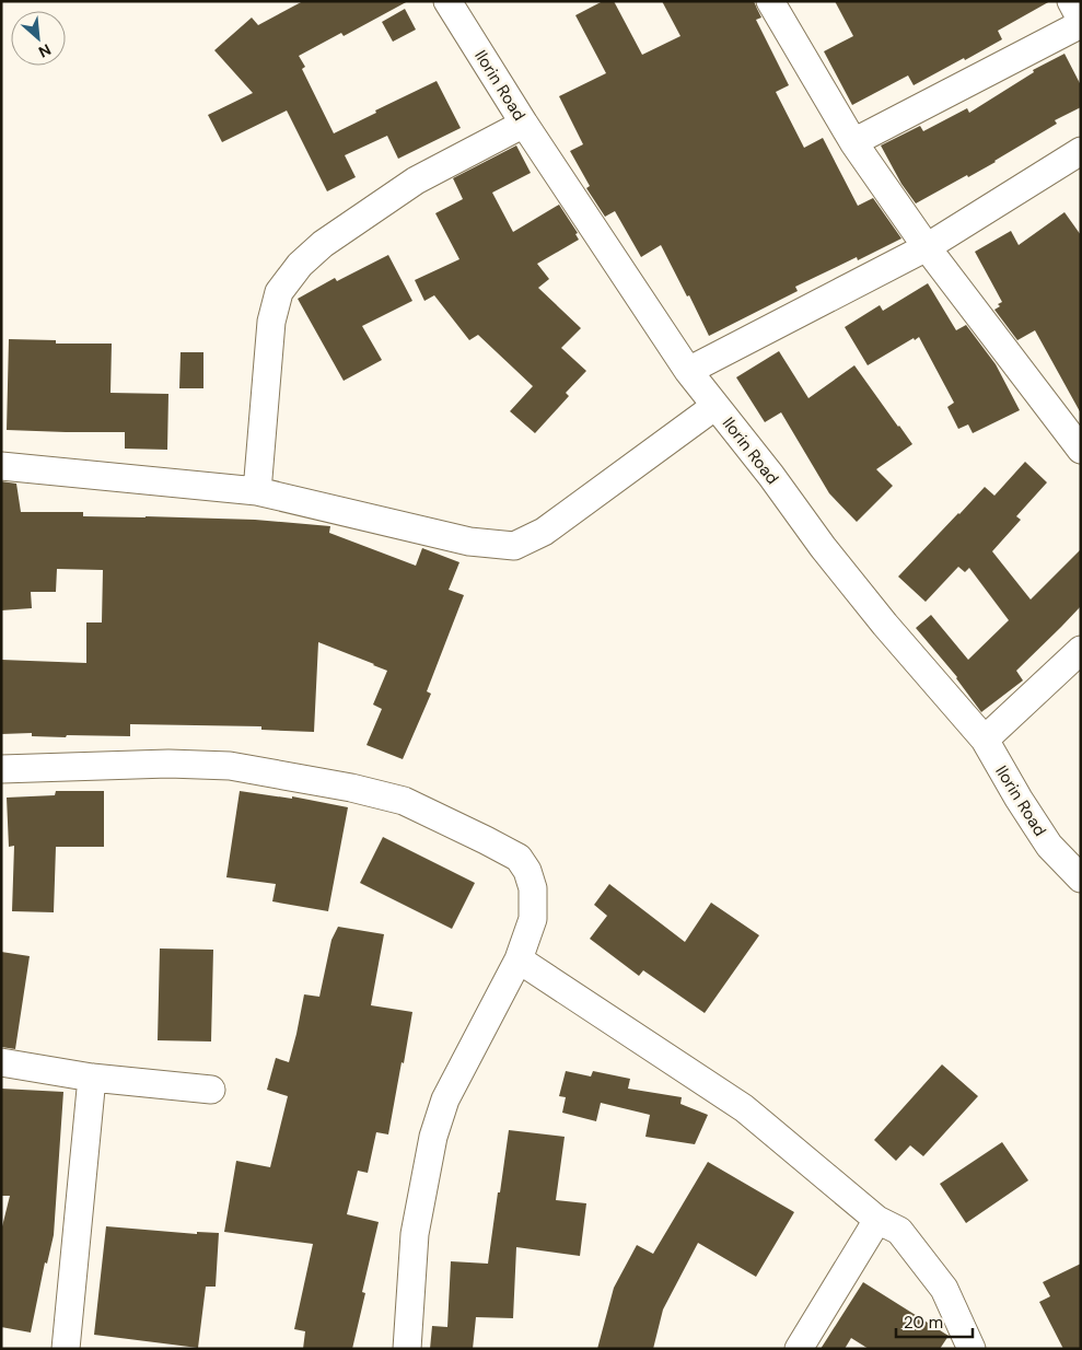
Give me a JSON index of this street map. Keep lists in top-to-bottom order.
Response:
{
  "streets": {
    "street": ["Ilorin Road"]
  },
  "scale_bar": "20 m",
  "north": "bottom right"
}
